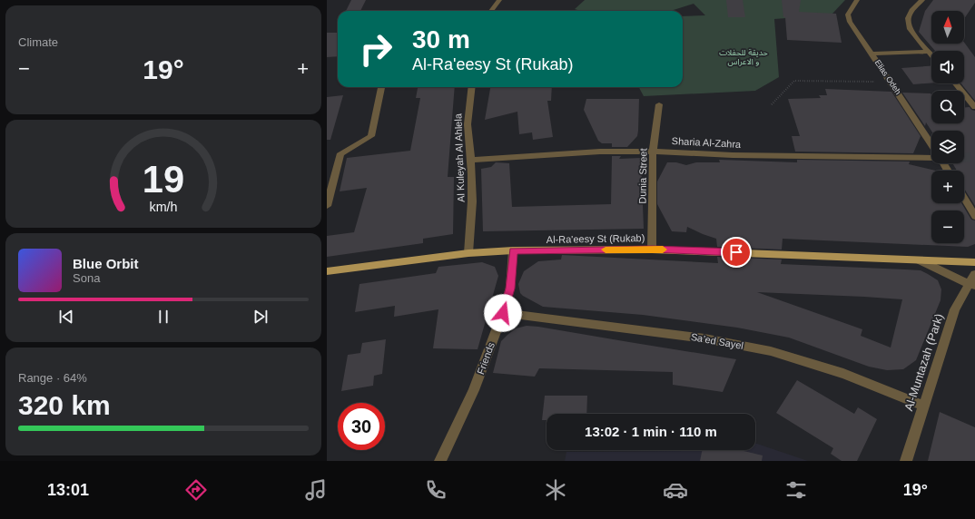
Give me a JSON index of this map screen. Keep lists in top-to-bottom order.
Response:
{
  "streets": {
    "main road": ["Al-Ra'eesy St (Rukab)"],
    "street": [
      "Elias Odeh",
      "Sharia Al-Zahra",
      "Al Kuleyah Al Ahlela",
      "Dunia Street",
      "Sa’ed Sayel",
      "Friends",
      "Al-Muntazah (Park)"
    ]
  },
  "crossings": [
    ["Sharia Al-Zahra", "Al Kuleyah Al Ahlela"],
    ["Sharia Al-Zahra", "Dunia Street"],
    ["Al Kuleyah Al Ahlela", "Al-Ra'eesy St (Rukab)"],
    ["Dunia Street", "Al-Ra'eesy St (Rukab)"],
    ["Al-Ra'eesy St (Rukab)", "Friends"],
    ["Sa’ed Sayel", "Friends"],
    ["Sa’ed Sayel", "Al-Muntazah (Park)"]
  ],
  "parks": ["حديقة للحفلات و الاعراس"],
  "north": "top",
  "page": {
    "tile": [
      "Climate",
      ["Range · 64%", "320 km"]
    ],
    "map_buttons": ["+", "−"],
    "turn": ["30 m", "Al-Ra'eesy St (Rukab)"],
    "heat": ["−", "19°", "+"],
    "song": ["Blue Orbit", "Sona"],
    "limit": "30",
    "trip": "13:02 · 1 min · 110 m",
    "tabs": ["13:01", "19°"],
    "gauge": ["19", "km/h"]
  }
}
